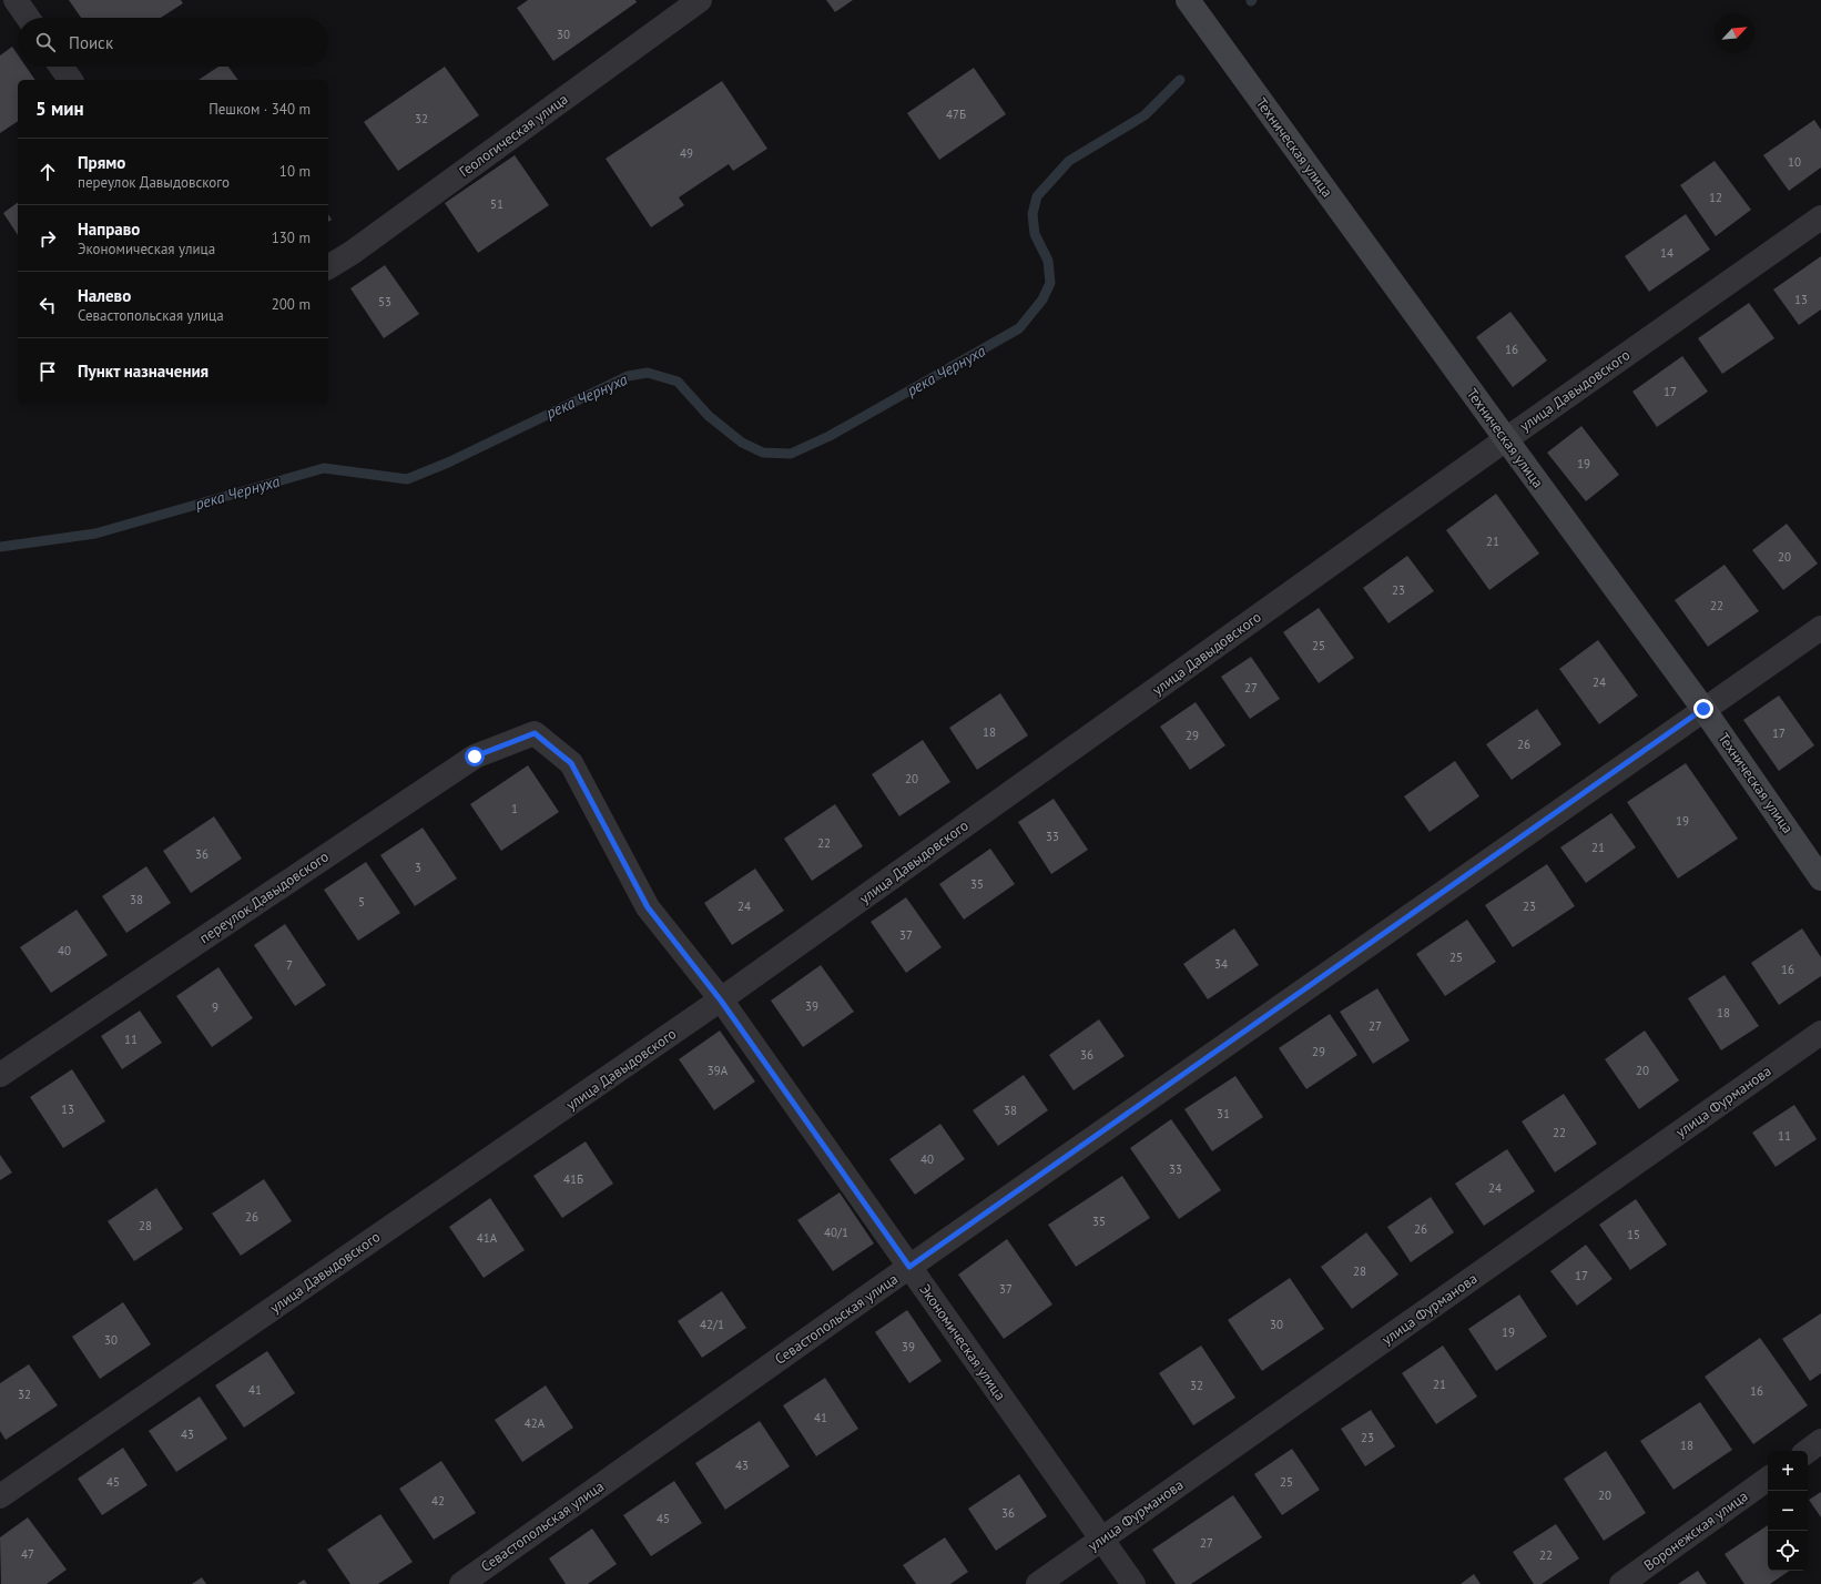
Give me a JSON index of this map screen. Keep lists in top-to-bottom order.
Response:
{
  "streets": {
    "street": [
      "Геологическая улица",
      "Техническая улица",
      "улица Давыдовского",
      "переулок Давыдовского",
      "улица Фурманова",
      "Севастопольская улица",
      "Экономическая улица",
      "Воронежская улица"
    ]
  },
  "crossings": [
    ["Техническая улица", "улица Давыдовского"],
    ["Техническая улица", "Севастопольская улица"],
    ["улица Давыдовского", "Экономическая улица"],
    ["переулок Давыдовского", "Экономическая улица"],
    ["улица Фурманова", "Экономическая улица"],
    ["Севастопольская улица", "Экономическая улица"]
  ],
  "water": ["река Чернуха"],
  "house_numbers": [
    "30",
    "47Б",
    "32",
    "49",
    "10",
    "12",
    "51",
    "14",
    "13",
    "53",
    "16",
    "17",
    "19",
    "21",
    "20",
    "23",
    "22",
    "25",
    "24",
    "27",
    "18",
    "17",
    "29",
    "26",
    "20",
    "1",
    "19",
    "33",
    "22",
    "21",
    "36",
    "3",
    "35",
    "38",
    "5",
    "24",
    "23",
    "37",
    "40",
    "25",
    "34",
    "7",
    "16",
    "39",
    "9",
    "18",
    "27",
    "11",
    "29",
    "36",
    "39А",
    "20",
    "13",
    "38",
    "31",
    "22",
    "11",
    "40",
    "33",
    "41Б",
    "24",
    "26",
    "35",
    "28",
    "26",
    "40/1",
    "15",
    "41А",
    "28",
    "17",
    "37",
    "42/1",
    "30",
    "19",
    "30",
    "39",
    "21",
    "32",
    "41",
    "16",
    "32",
    "41",
    "42А",
    "43",
    "23",
    "18",
    "43",
    "45",
    "25",
    "20",
    "42",
    "36",
    "45",
    "27",
    "47",
    "22"
  ],
  "north": "top right",
  "page": {
    "search": "Поиск",
    "heading": ["5 мин", "Пешком · 340 m"],
    "list": [
      ["Прямо", "переулок Давыдовского", "10 m"],
      ["Направо", "Экономическая улица", "130 m"],
      ["Налево", "Севастопольская улица", "200 m"],
      "Пункт назначения"
    ],
    "map_buttons": ["+", "−"]
  }
}
